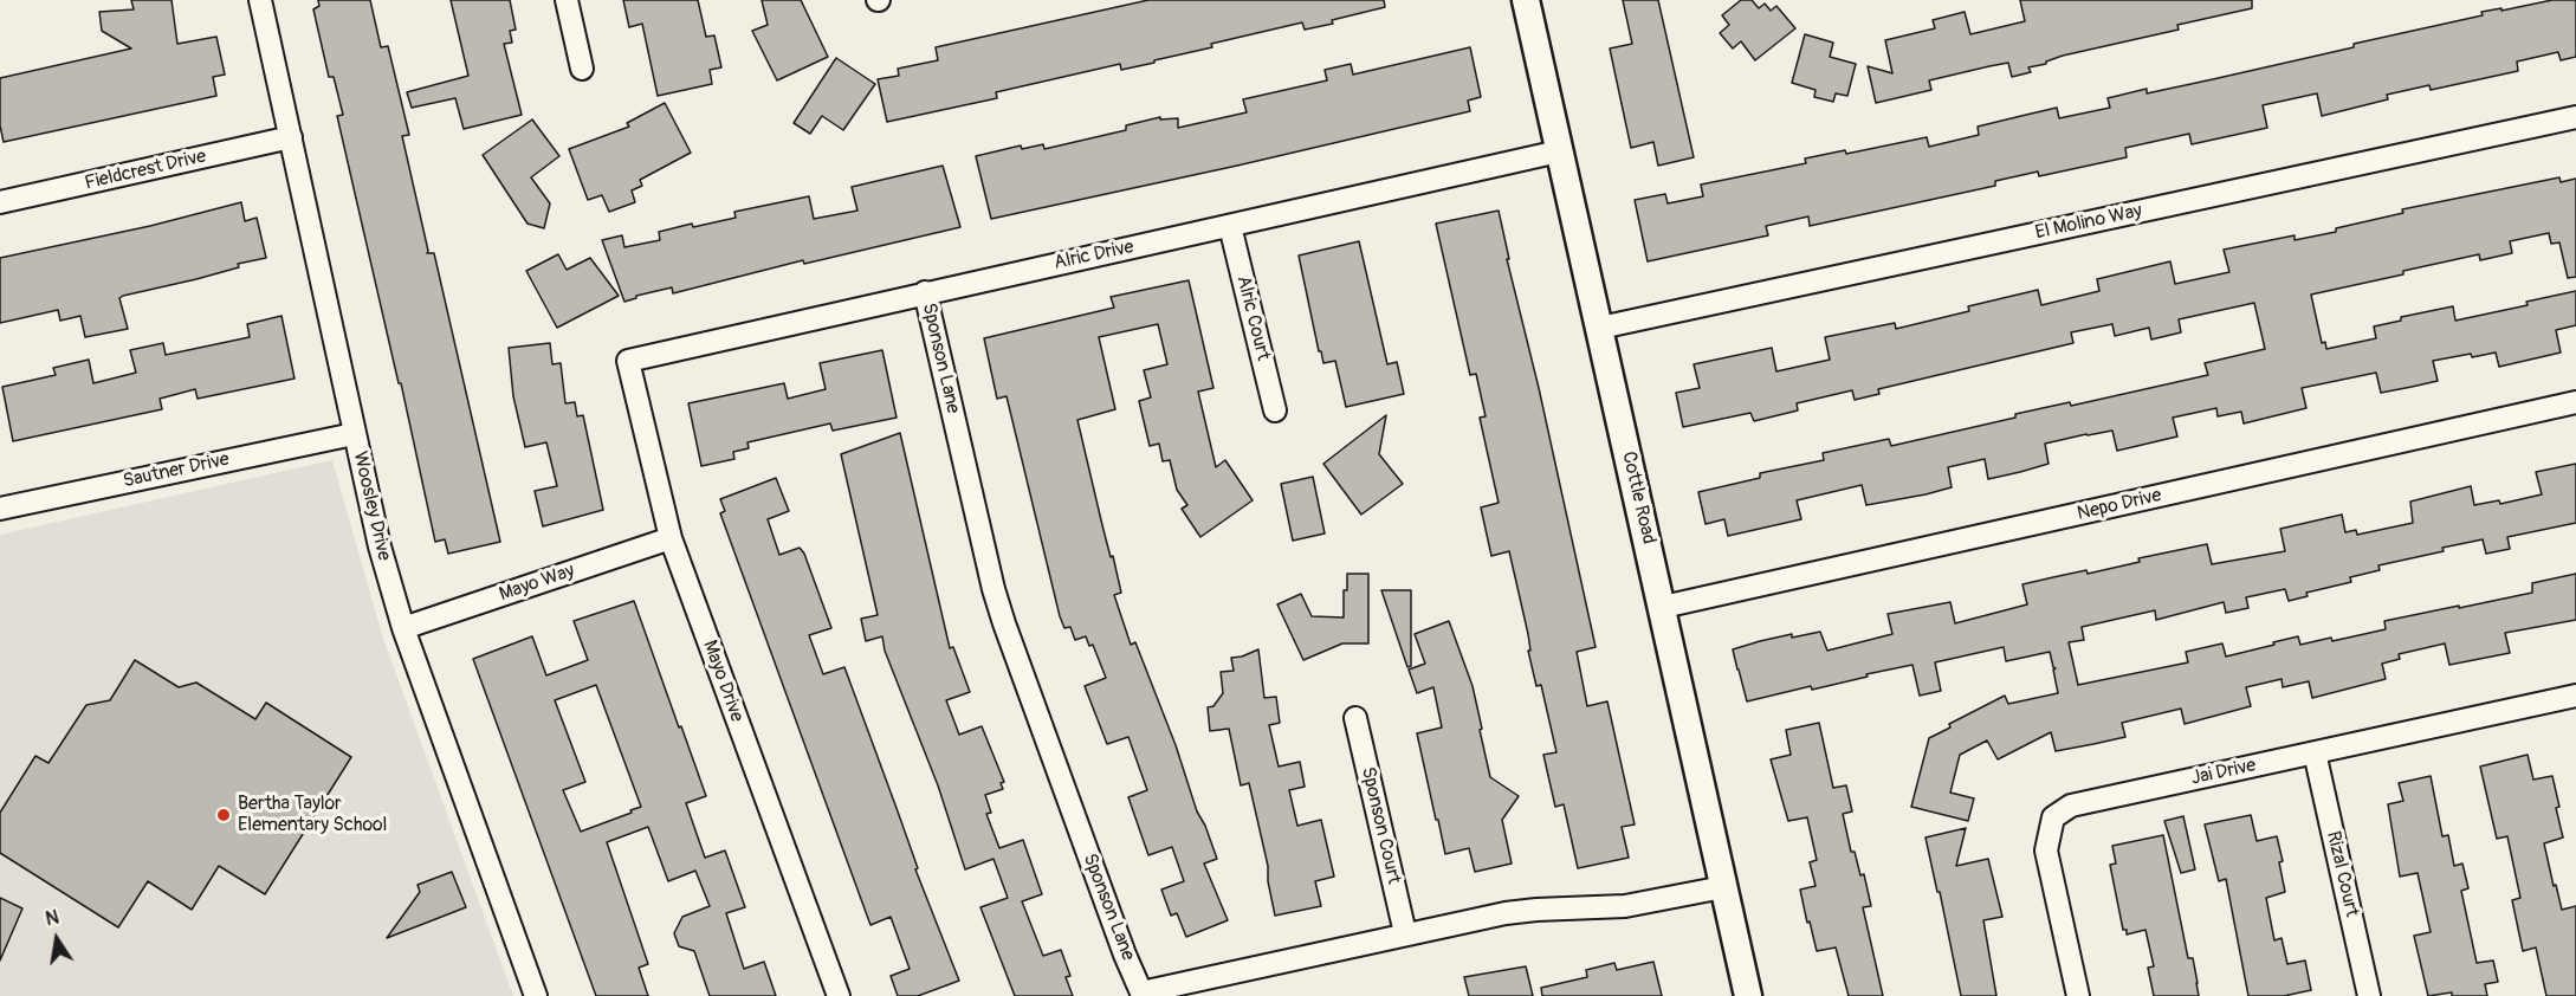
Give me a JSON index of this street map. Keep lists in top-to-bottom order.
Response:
{
  "streets": {
    "street": [
      "Fieldcrest Drive",
      "El Molino Way",
      "Alric Drive",
      "Alric Court",
      "Sponson Lane",
      "Sautner Drive",
      "Cottle Road",
      "Nepo Drive",
      "Woosley Drive",
      "Mayo Way",
      "Mayo Drive",
      "Jai Drive",
      "Sponson Court",
      "Rizal Court"
    ]
  },
  "crossings": [
    ["Fieldcrest Drive", "Woosley Drive"],
    ["El Molino Way", "Cottle Road"],
    ["Alric Drive", "Alric Court"],
    ["Alric Drive", "Sponson Lane"],
    ["Alric Drive", "Cottle Road"],
    ["Alric Drive", "Mayo Drive"],
    ["Sponson Lane", "Cottle Road"],
    ["Sponson Lane", "Sponson Court"],
    ["Sautner Drive", "Woosley Drive"],
    ["Cottle Road", "Nepo Drive"],
    ["Woosley Drive", "Mayo Way"],
    ["Mayo Way", "Mayo Drive"],
    ["Jai Drive", "Rizal Court"]
  ],
  "places": ["Bertha Taylor Elementary School"],
  "north": "top"
}
